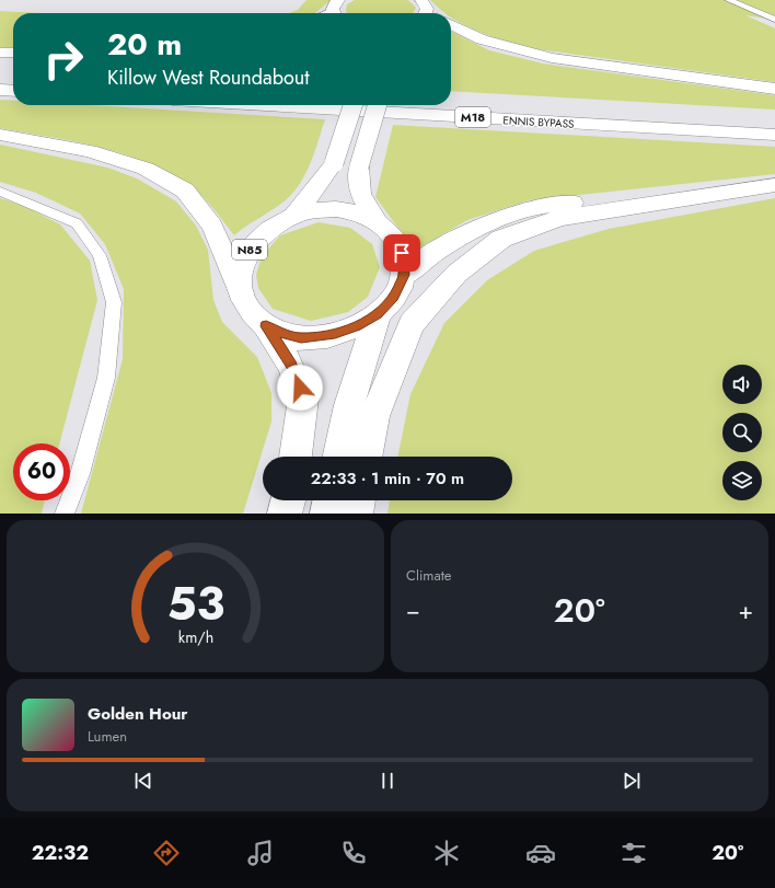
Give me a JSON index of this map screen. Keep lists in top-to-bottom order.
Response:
{
  "streets": {
    "main road": ["M18", "ENNIS BYPASS", "N85"]
  },
  "page": {
    "turn": ["20 m", "Killow West Roundabout"],
    "limit": "60",
    "trip": "22:33 · 1 min · 70 m",
    "tile": "Climate",
    "heat": ["−", "20°", "+"],
    "song": ["Golden Hour", "Lumen"],
    "tabs": ["22:32", "20°"],
    "gauge": ["53", "km/h"]
  }
}
